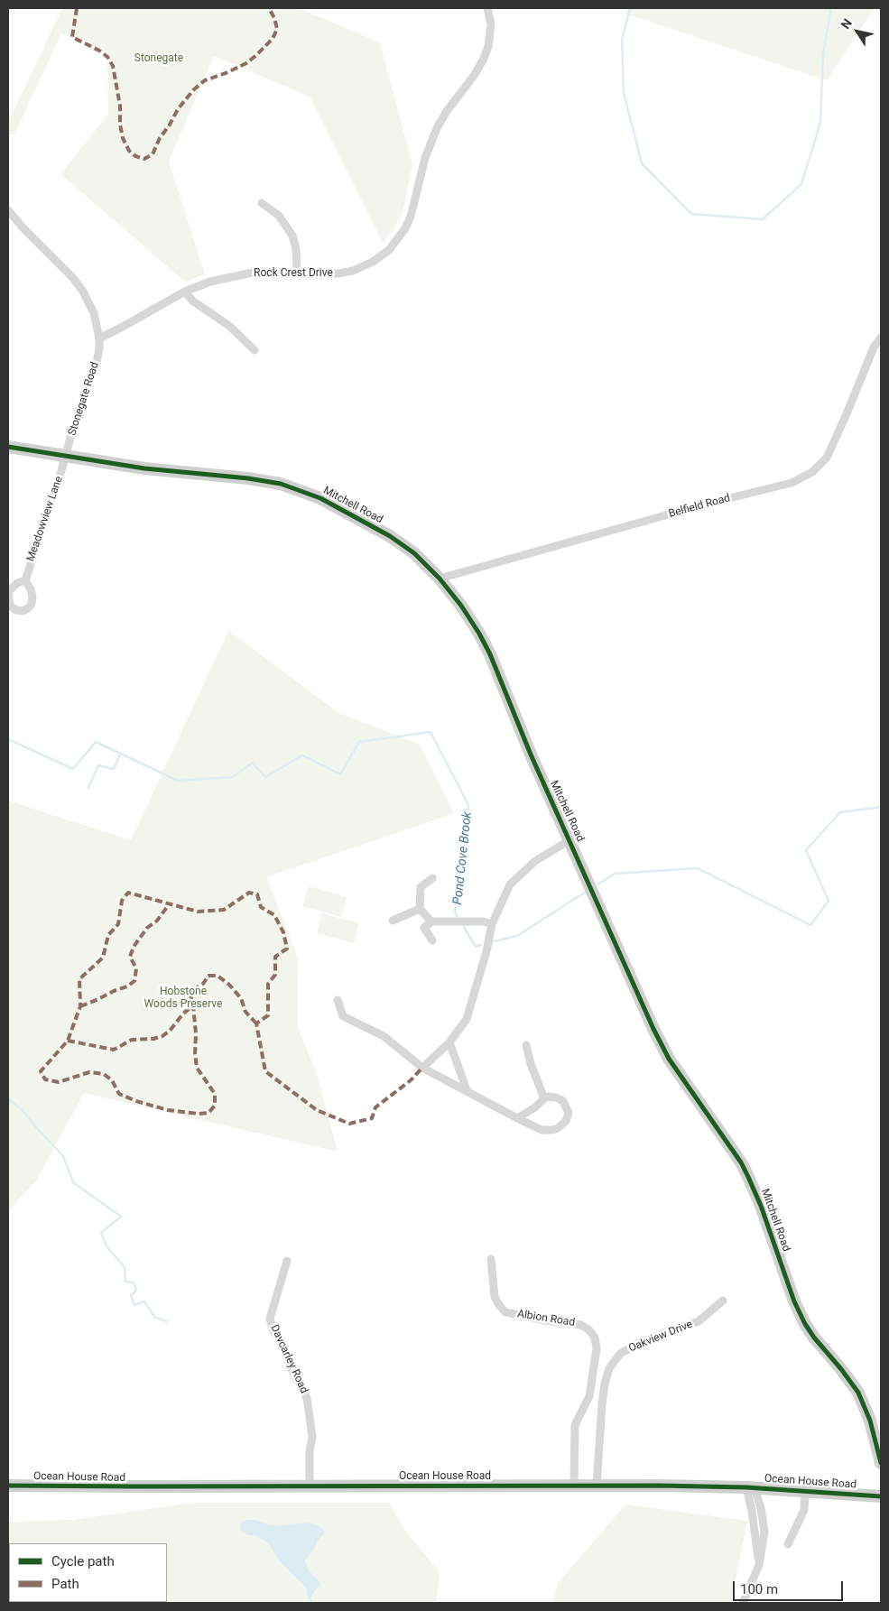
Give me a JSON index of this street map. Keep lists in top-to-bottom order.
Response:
{
  "streets": {
    "street": [
      "Rock Crest Drive",
      "Stonegate Road",
      "Mitchell Road",
      "Belfield Road",
      "Meadowview Lane",
      "Albion Road",
      "Oakview Drive",
      "Davcarley Road",
      "Ocean House Road"
    ]
  },
  "crossings": [
    ["Rock Crest Drive", "Stonegate Road"],
    ["Stonegate Road", "Mitchell Road"],
    ["Stonegate Road", "Meadowview Lane"],
    ["Mitchell Road", "Belfield Road"],
    ["Mitchell Road", "Meadowview Lane"],
    ["Albion Road", "Ocean House Road"],
    ["Oakview Drive", "Ocean House Road"],
    ["Davcarley Road", "Ocean House Road"]
  ],
  "water": ["Pond Cove Brook"],
  "parks": ["Stonegate", "Hobstone Woods Preserve"],
  "legend": ["Cycle path", "Path"],
  "scale_bar": "100 m",
  "north": "top left"
}
